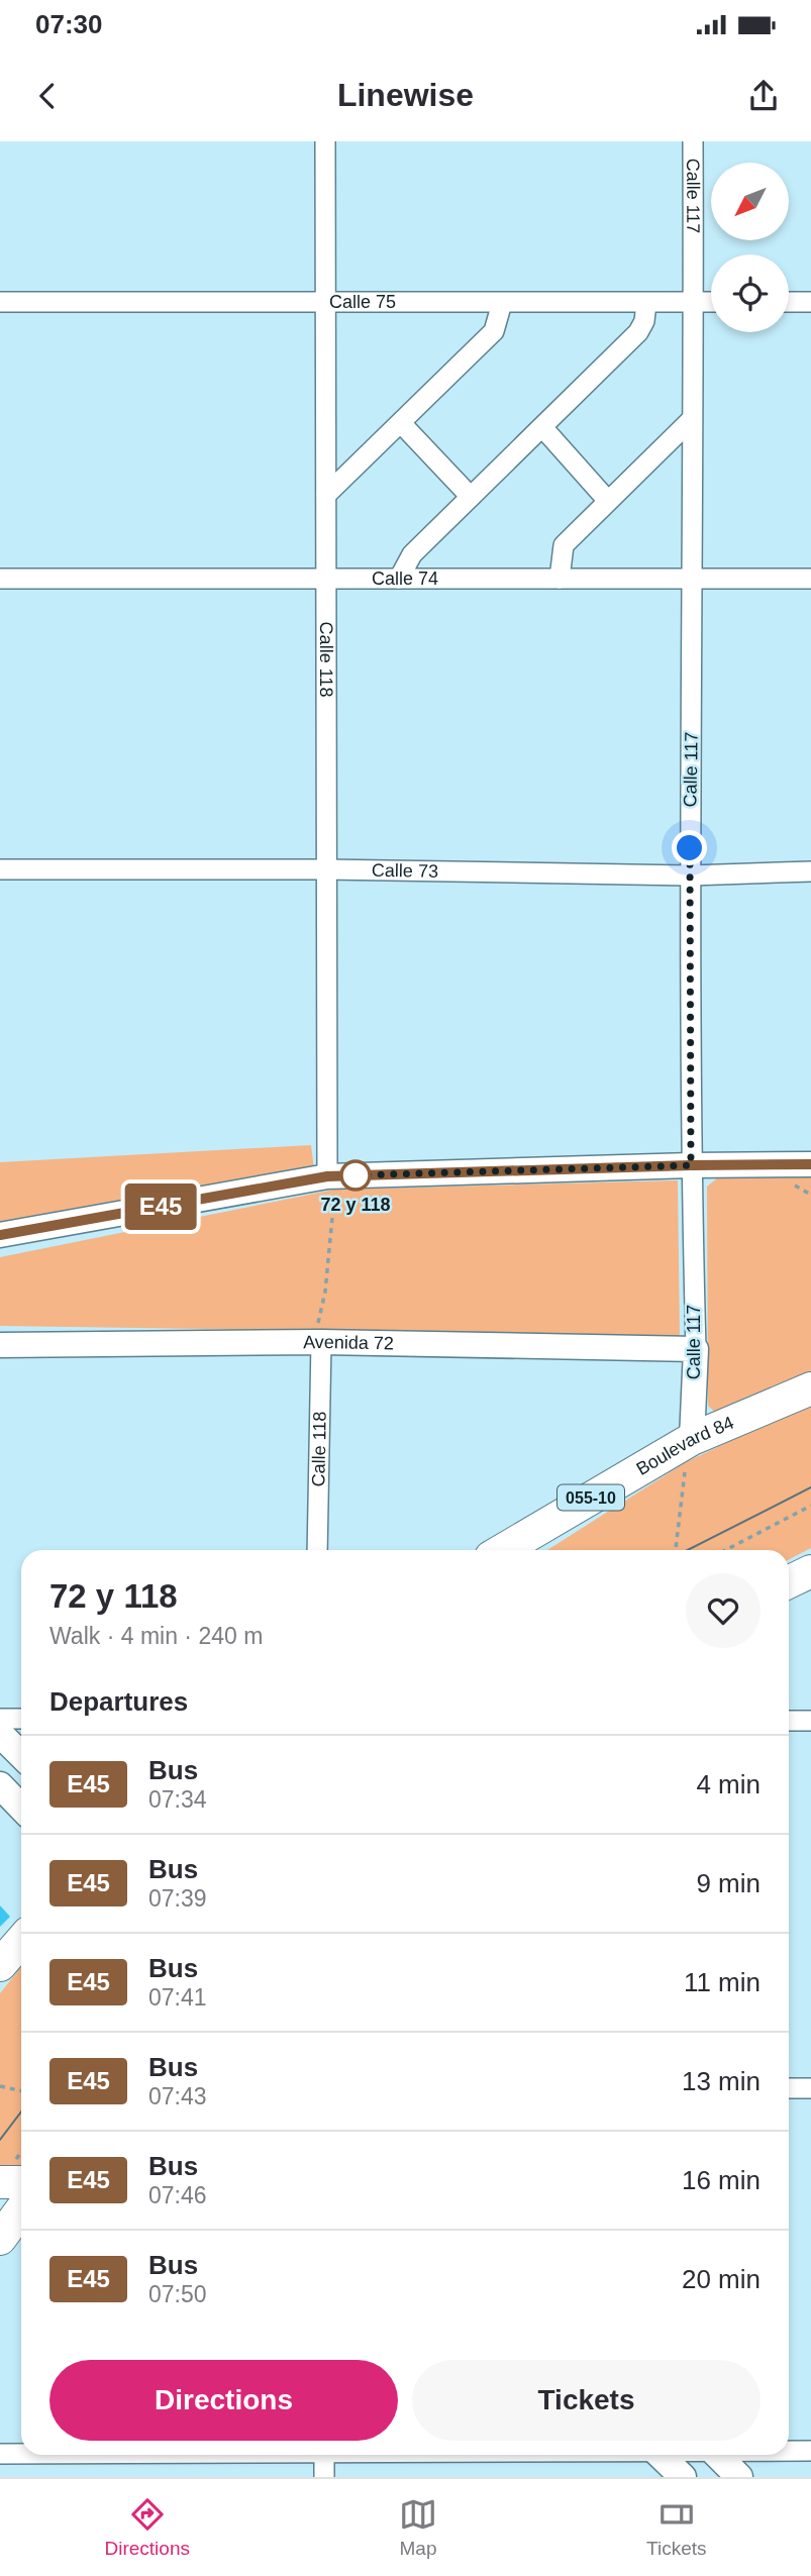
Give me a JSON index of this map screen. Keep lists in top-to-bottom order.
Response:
{
  "streets": {
    "highway": ["Boulevard 84", "055-10"],
    "street": [
      "Calle 117",
      "Calle 75",
      "Calle 74",
      "Calle 118",
      "Calle 73",
      "Avenida 72"
    ]
  },
  "crossings": [
    ["Calle 117", "Calle 75"],
    ["Calle 117", "Calle 74"],
    ["Calle 117", "Calle 73"],
    ["Calle 117", "Avenida 72"],
    ["Calle 117", "Boulevard 84"],
    ["Calle 75", "Calle 118"],
    ["Calle 74", "Calle 118"],
    ["Calle 118", "Calle 73"],
    ["Calle 118", "Avenida 72"]
  ],
  "places": ["72 y 118"],
  "lines": ["bus line E45"],
  "north": "bottom left",
  "page": {
    "status": "07:30",
    "header": "Linewise",
    "on_map": "E45",
    "heading": [
      ["72 y 118", "Walk · 4 min · 240 m"],
      "Departures"
    ],
    "list": [
      {
        "mark": "E45",
        "name": "Bus",
        "note": "07:34",
        "value": "4 min"
      },
      {
        "mark": "E45",
        "name": "Bus",
        "note": "07:39",
        "value": "9 min"
      },
      {
        "mark": "E45",
        "name": "Bus",
        "note": "07:41",
        "value": "11 min"
      },
      {
        "mark": "E45",
        "name": "Bus",
        "note": "07:43",
        "value": "13 min"
      },
      {
        "mark": "E45",
        "name": "Bus",
        "note": "07:46",
        "value": "16 min"
      },
      {
        "mark": "E45",
        "name": "Bus",
        "note": "07:50",
        "value": "20 min"
      }
    ],
    "buttons": ["Directions", "Tickets"],
    "tabs": ["Directions", "Map", "Tickets"]
  }
}
